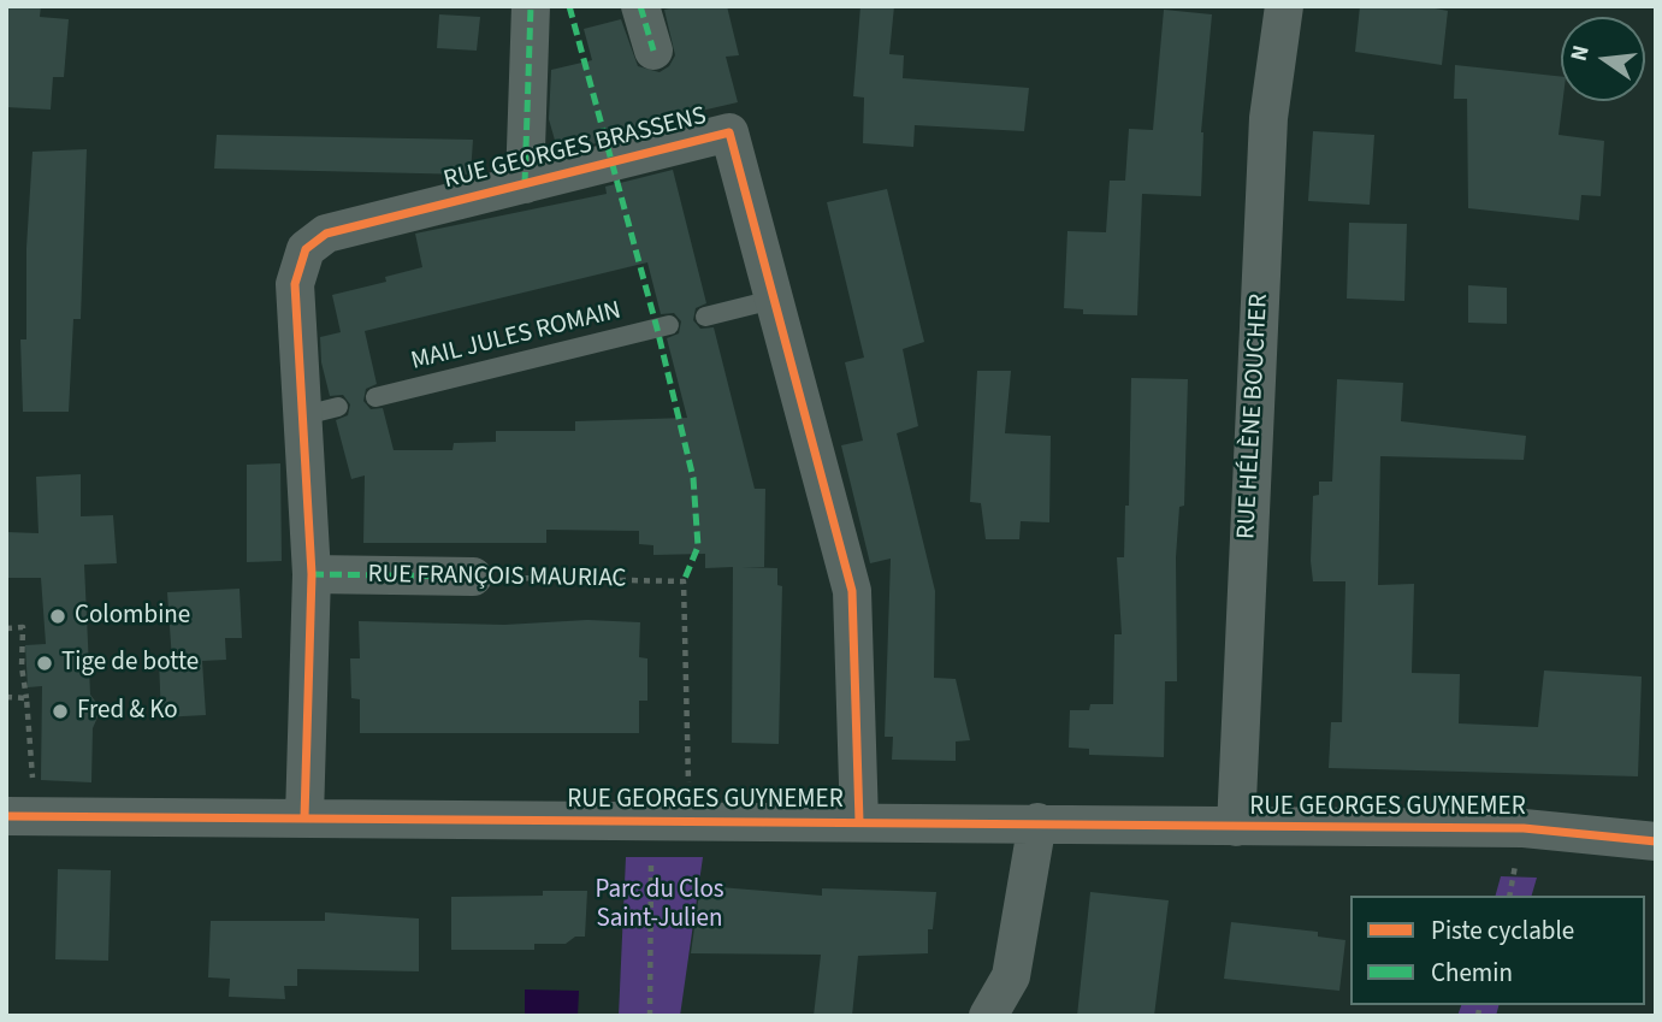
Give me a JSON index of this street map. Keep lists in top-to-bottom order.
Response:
{
  "streets": {
    "street": [
      "RUE GEORGES BRASSENS",
      "RUE HÉLÈNE BOUCHER",
      "RUE FRANÇOIS MAURIAC",
      "RUE GEORGES GUYNEMER"
    ],
    "lane": ["MAIL JULES ROMAIN"]
  },
  "crossings": [
    ["RUE GEORGES BRASSENS", "RUE FRANÇOIS MAURIAC"],
    ["RUE GEORGES BRASSENS", "RUE GEORGES GUYNEMER"],
    ["RUE HÉLÈNE BOUCHER", "RUE GEORGES GUYNEMER"],
    ["RUE FRANÇOIS MAURIAC", "RUE GEORGES GUYNEMER"]
  ],
  "parks": ["Parc du Clos Saint-Julien"],
  "places": ["Colombine", "Tige de botte", "Fred & Ko"],
  "legend": ["Piste cyclable", "Chemin"],
  "north": "left"
}
